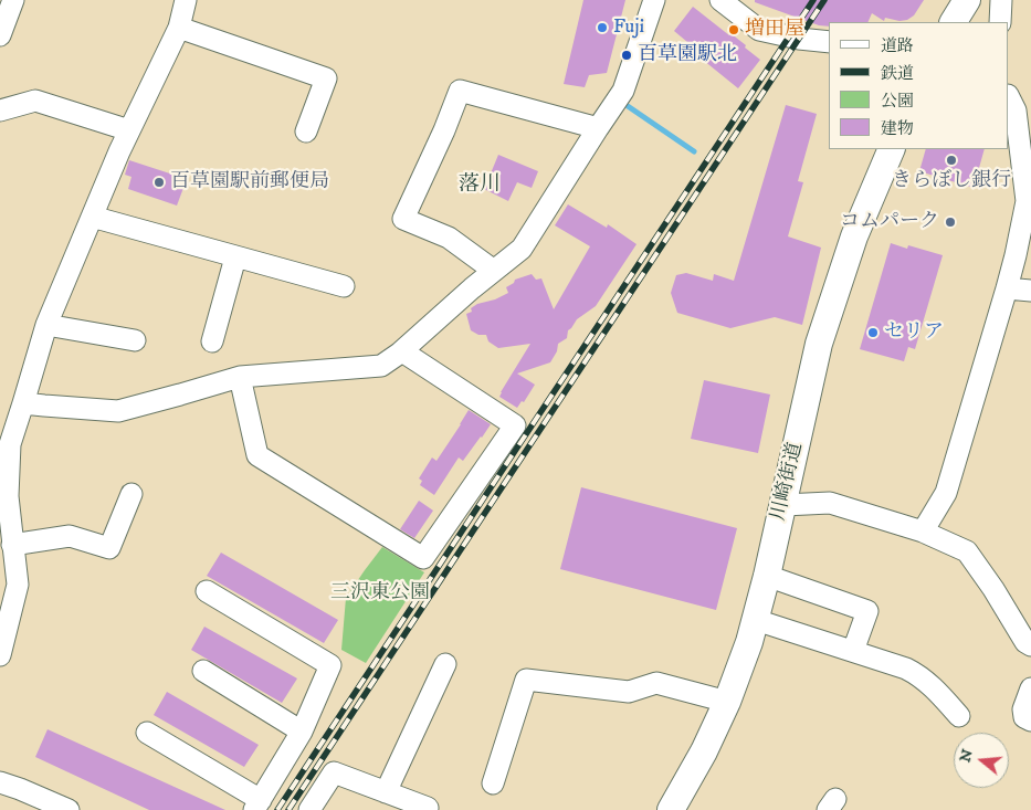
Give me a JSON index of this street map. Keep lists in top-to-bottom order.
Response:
{
  "streets": {
    "main road": ["川崎街道"]
  },
  "districts": ["落川"],
  "parks": ["三沢東公園"],
  "places": [
    "Fuji",
    "増田屋",
    "百草園駅北",
    "きらぼし銀行",
    "百草園駅前郵便局",
    "コムパーク",
    "セリア"
  ],
  "legend": [
    "道路",
    "鉄道",
    "公園",
    "建物"
  ],
  "north": "left"
}
